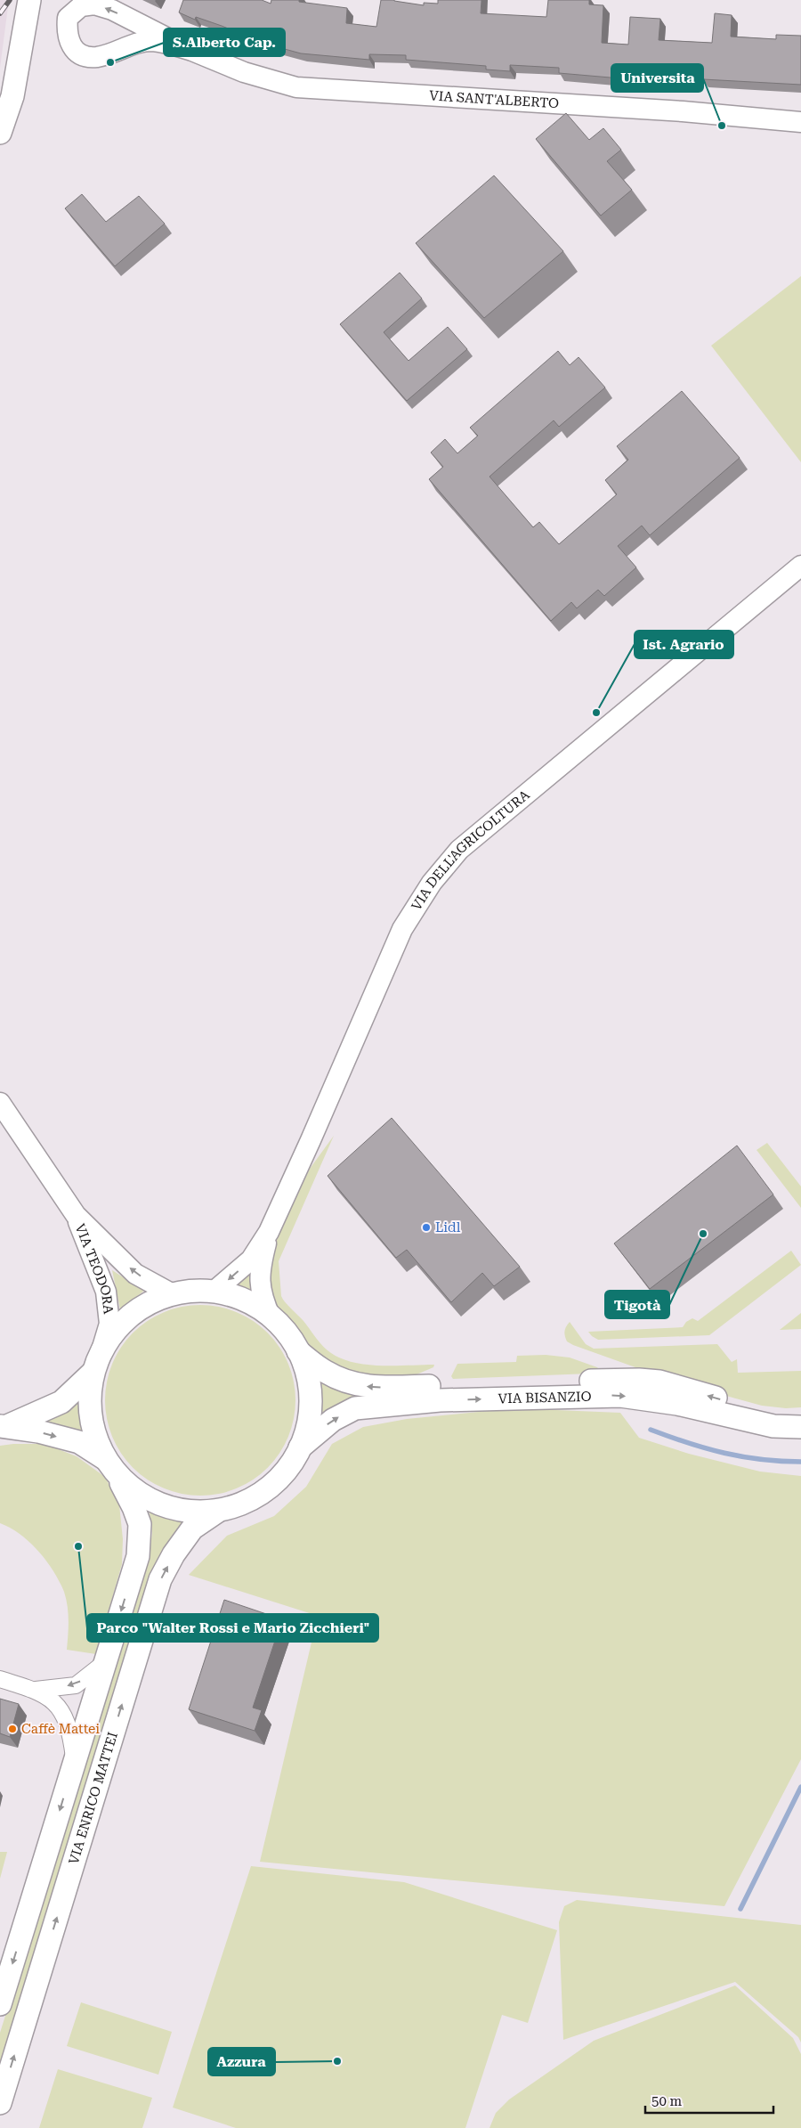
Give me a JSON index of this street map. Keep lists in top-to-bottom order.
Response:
{
  "streets": {
    "main road": ["VIA BISANZIO", "VIA ENRICO MATTEI"],
    "street": ["VIA SANT'ALBERTO", "VIA DELL'AGRICOLTURA", "VIA TEODORA"]
  },
  "places": [
    "S.Alberto Cap.",
    "Universita",
    "Ist. Agrario",
    "Lidl",
    "Tigotà",
    "Parco \"Walter Rossi e Mario Zicchieri\"",
    "Caffè Mattei",
    "Azzura"
  ],
  "scale_bar": "50 m"
}
